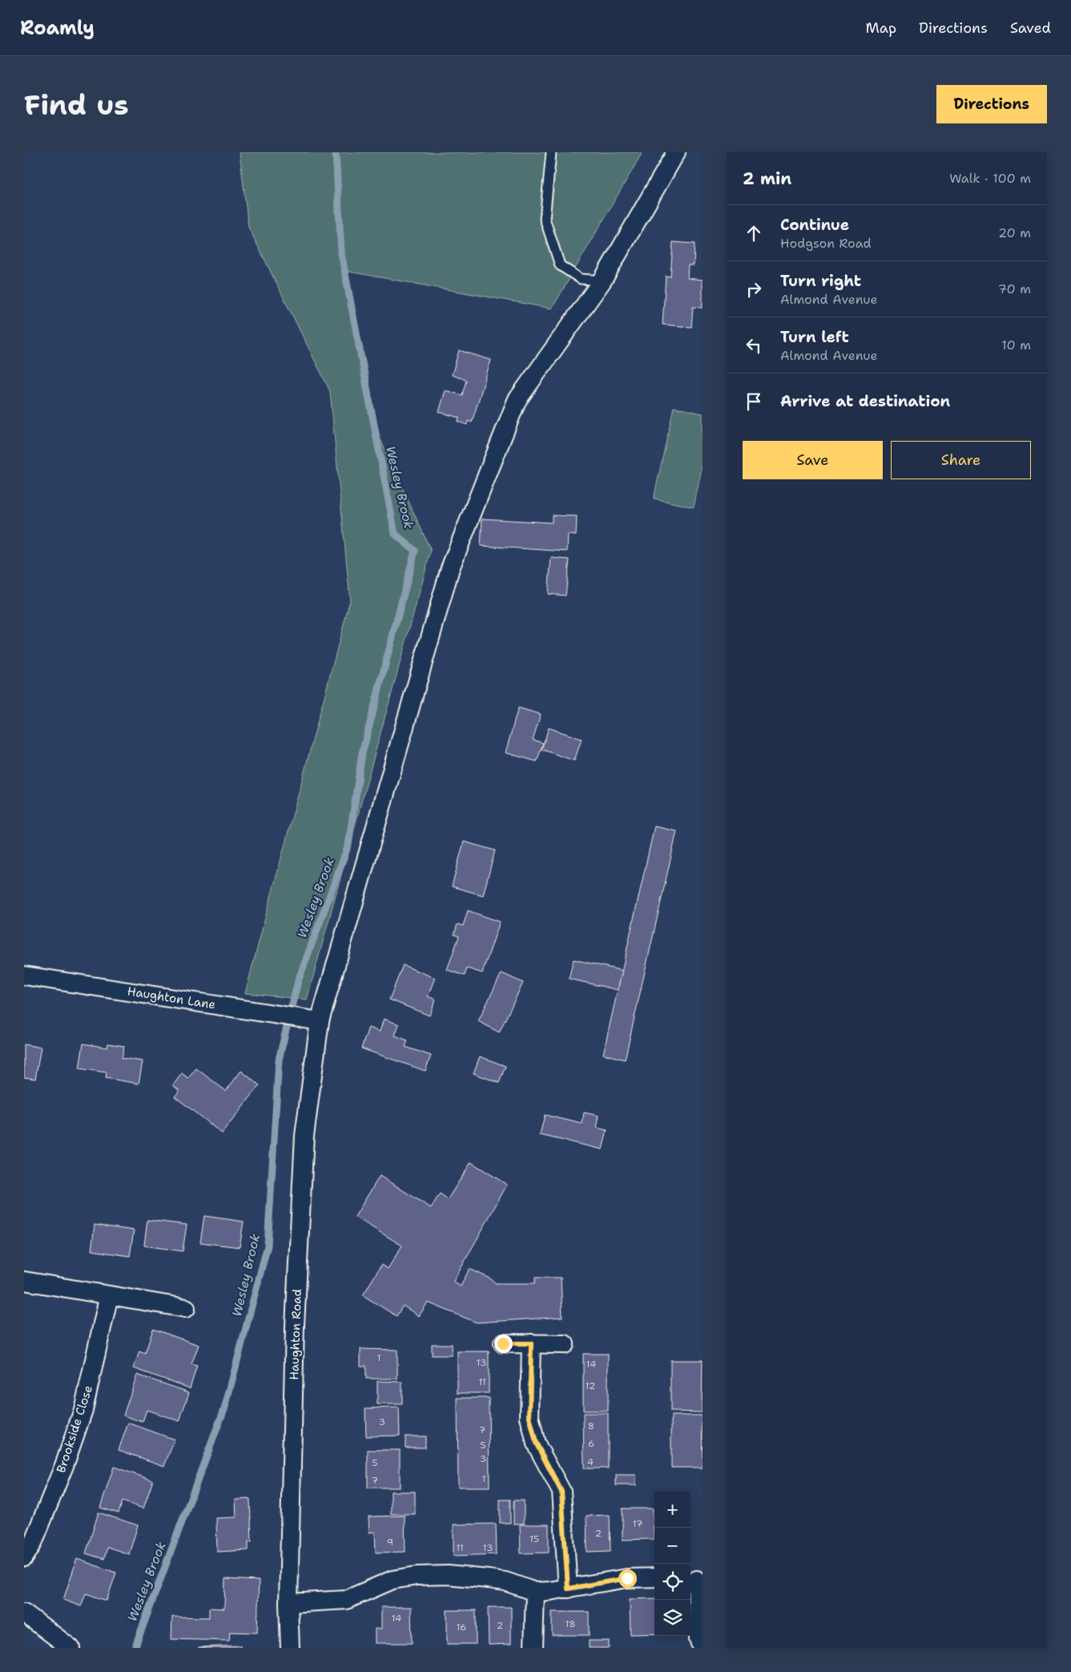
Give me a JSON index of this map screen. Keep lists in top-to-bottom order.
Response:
{
  "streets": {
    "street": ["Haughton Lane", "Haughton Road", "Brookside Close"]
  },
  "crossings": [
    ["Haughton Lane", "Haughton Road"]
  ],
  "water": ["Wesley Brook"],
  "house_numbers": [
    "1",
    "13",
    "14",
    "11",
    "12",
    "3",
    "8",
    "7",
    "6",
    "5",
    "3",
    "4",
    "5",
    "1",
    "7",
    "17",
    "2",
    "15",
    "9",
    "11",
    "13",
    "14",
    "18",
    "2",
    "16"
  ],
  "page": {
    "header": "Roamly",
    "nav": ["Map", "Directions", "Saved"],
    "buttons": [
      "Directions",
      ["Save", "Share"]
    ],
    "title": "Find us",
    "heading": ["2 min", "Walk · 100 m"],
    "list": [
      ["Continue", "Hodgson Road", "20 m"],
      ["Turn right", "Almond Avenue", "70 m"],
      ["Turn left", "Almond Avenue", "10 m"],
      "Arrive at destination"
    ],
    "map_buttons": ["+", "−"]
  }
}
